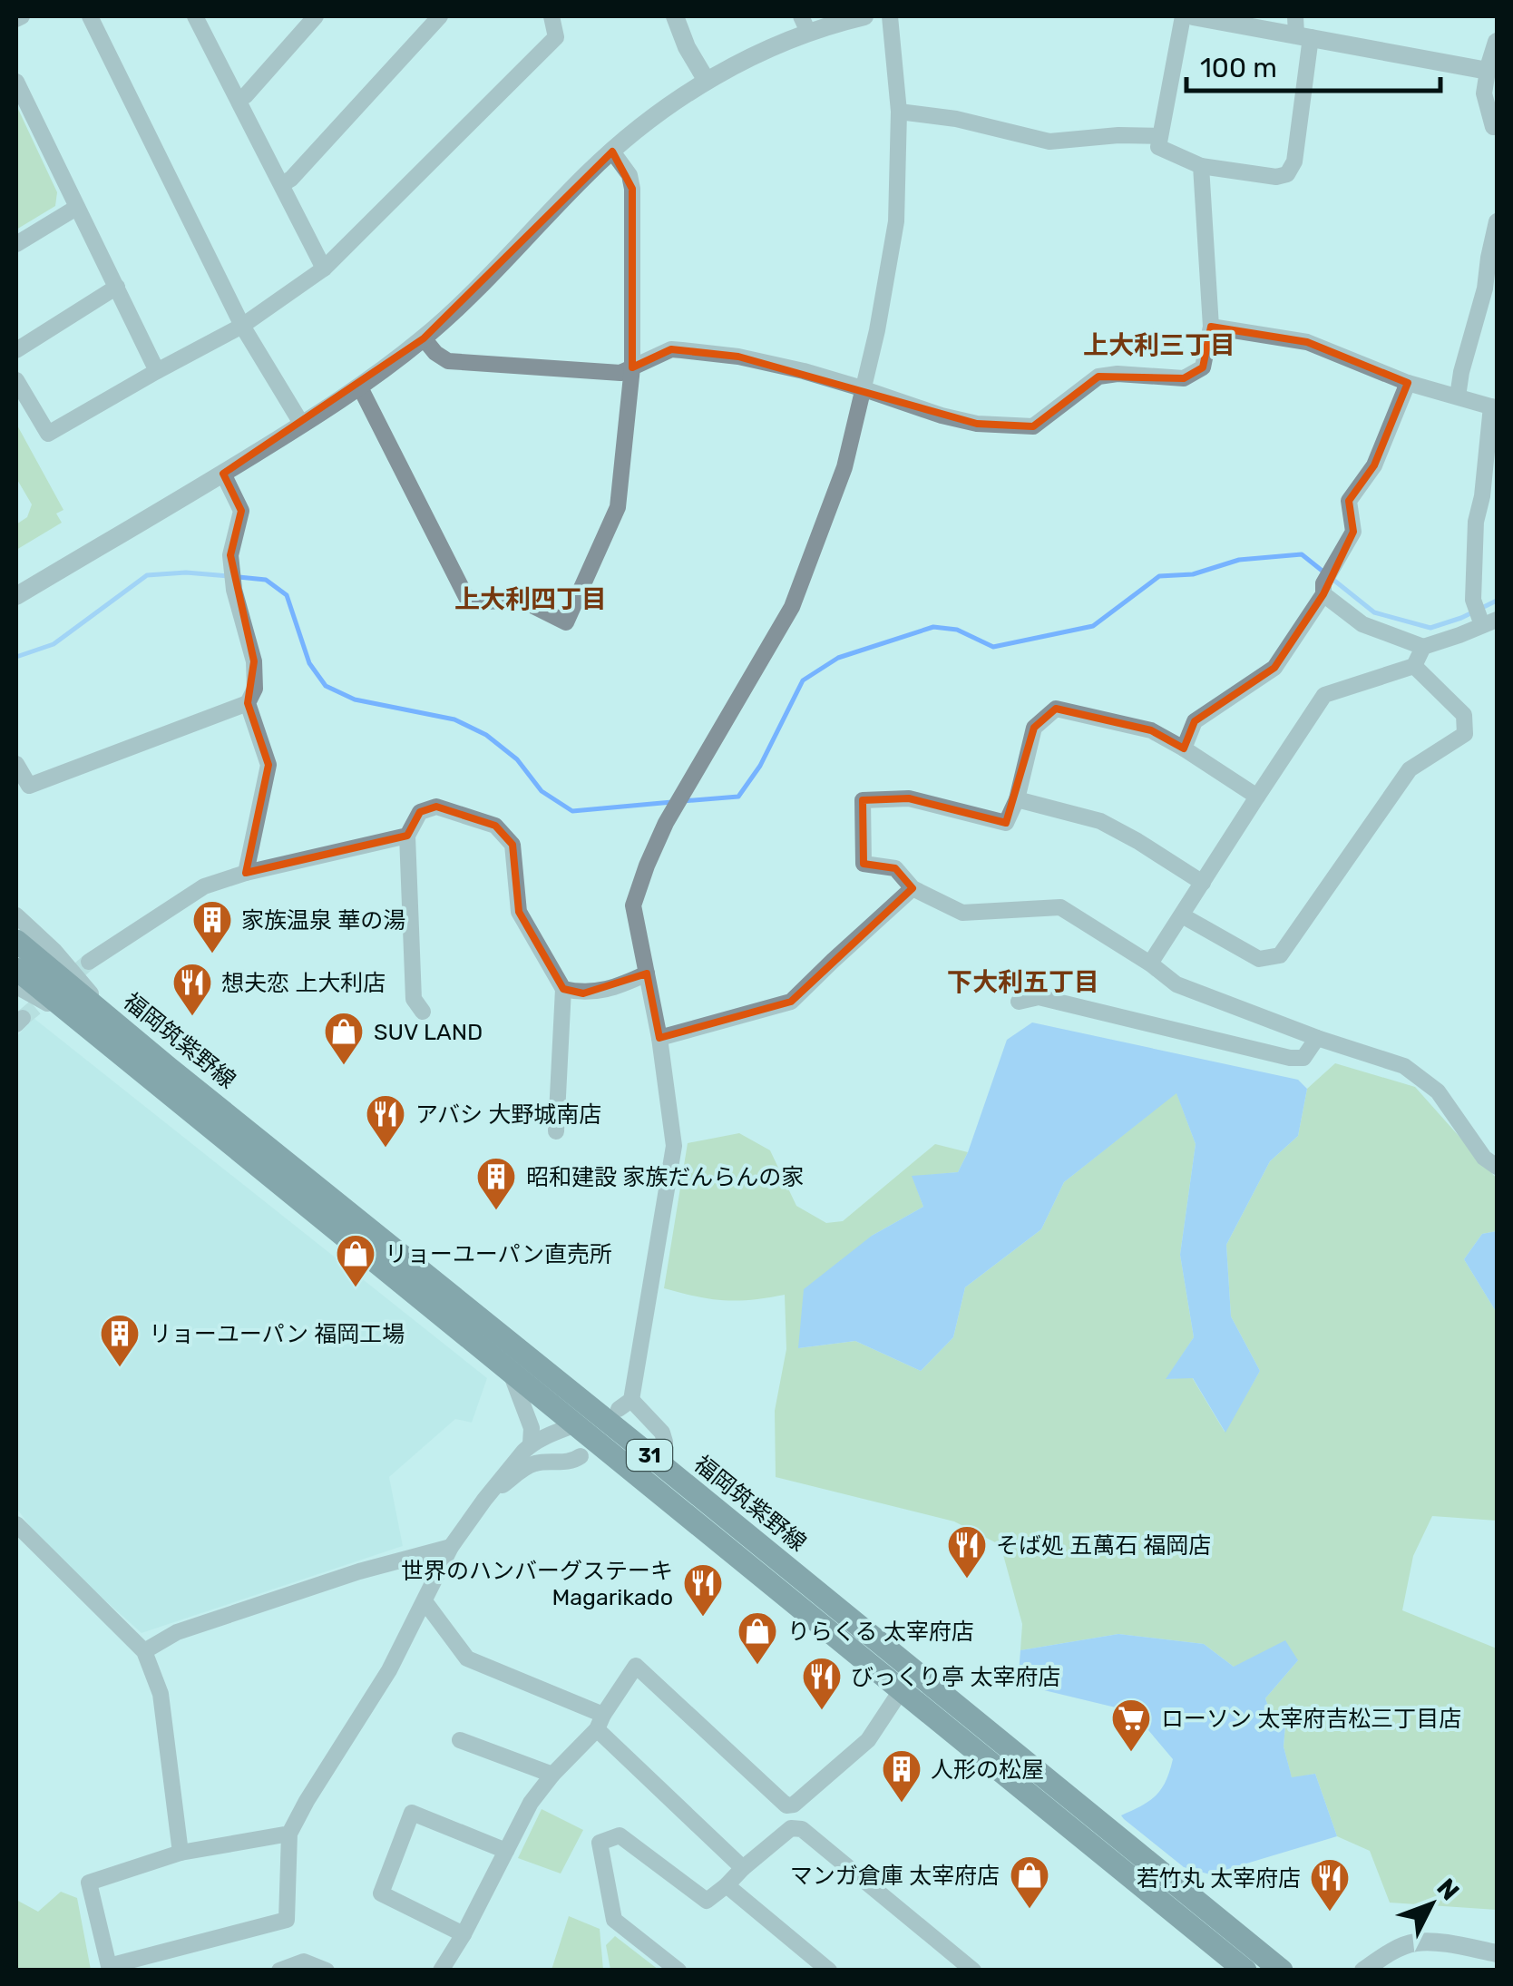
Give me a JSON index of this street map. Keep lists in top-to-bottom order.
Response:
{
  "streets": {
    "main road": ["福岡筑紫野線", "31"]
  },
  "districts": ["上大利三丁目", "上大利四丁目", "下大利五丁目"],
  "places": {
    "building": [
      "家族温泉 華の湯",
      "昭和建設 家族だんらんの家",
      "リョーユーパン 福岡工場",
      "人形の松屋"
    ],
    "restaurant": [
      "想夫恋 上大利店",
      "アバシ 大野城南店",
      "そば処 五萬石 福岡店",
      "世界のハンバーグステーキ Magarikado",
      "びっくり亭 太宰府店",
      "若竹丸 太宰府店"
    ],
    "shop": [
      "SUV LAND",
      "リョーユーパン直売所",
      "りらくる 太宰府店",
      "マンガ倉庫 太宰府店"
    ],
    "supermarket": ["ローソン 太宰府吉松三丁目店"]
  },
  "scale_bar": "100 m",
  "north": "top right"
}
